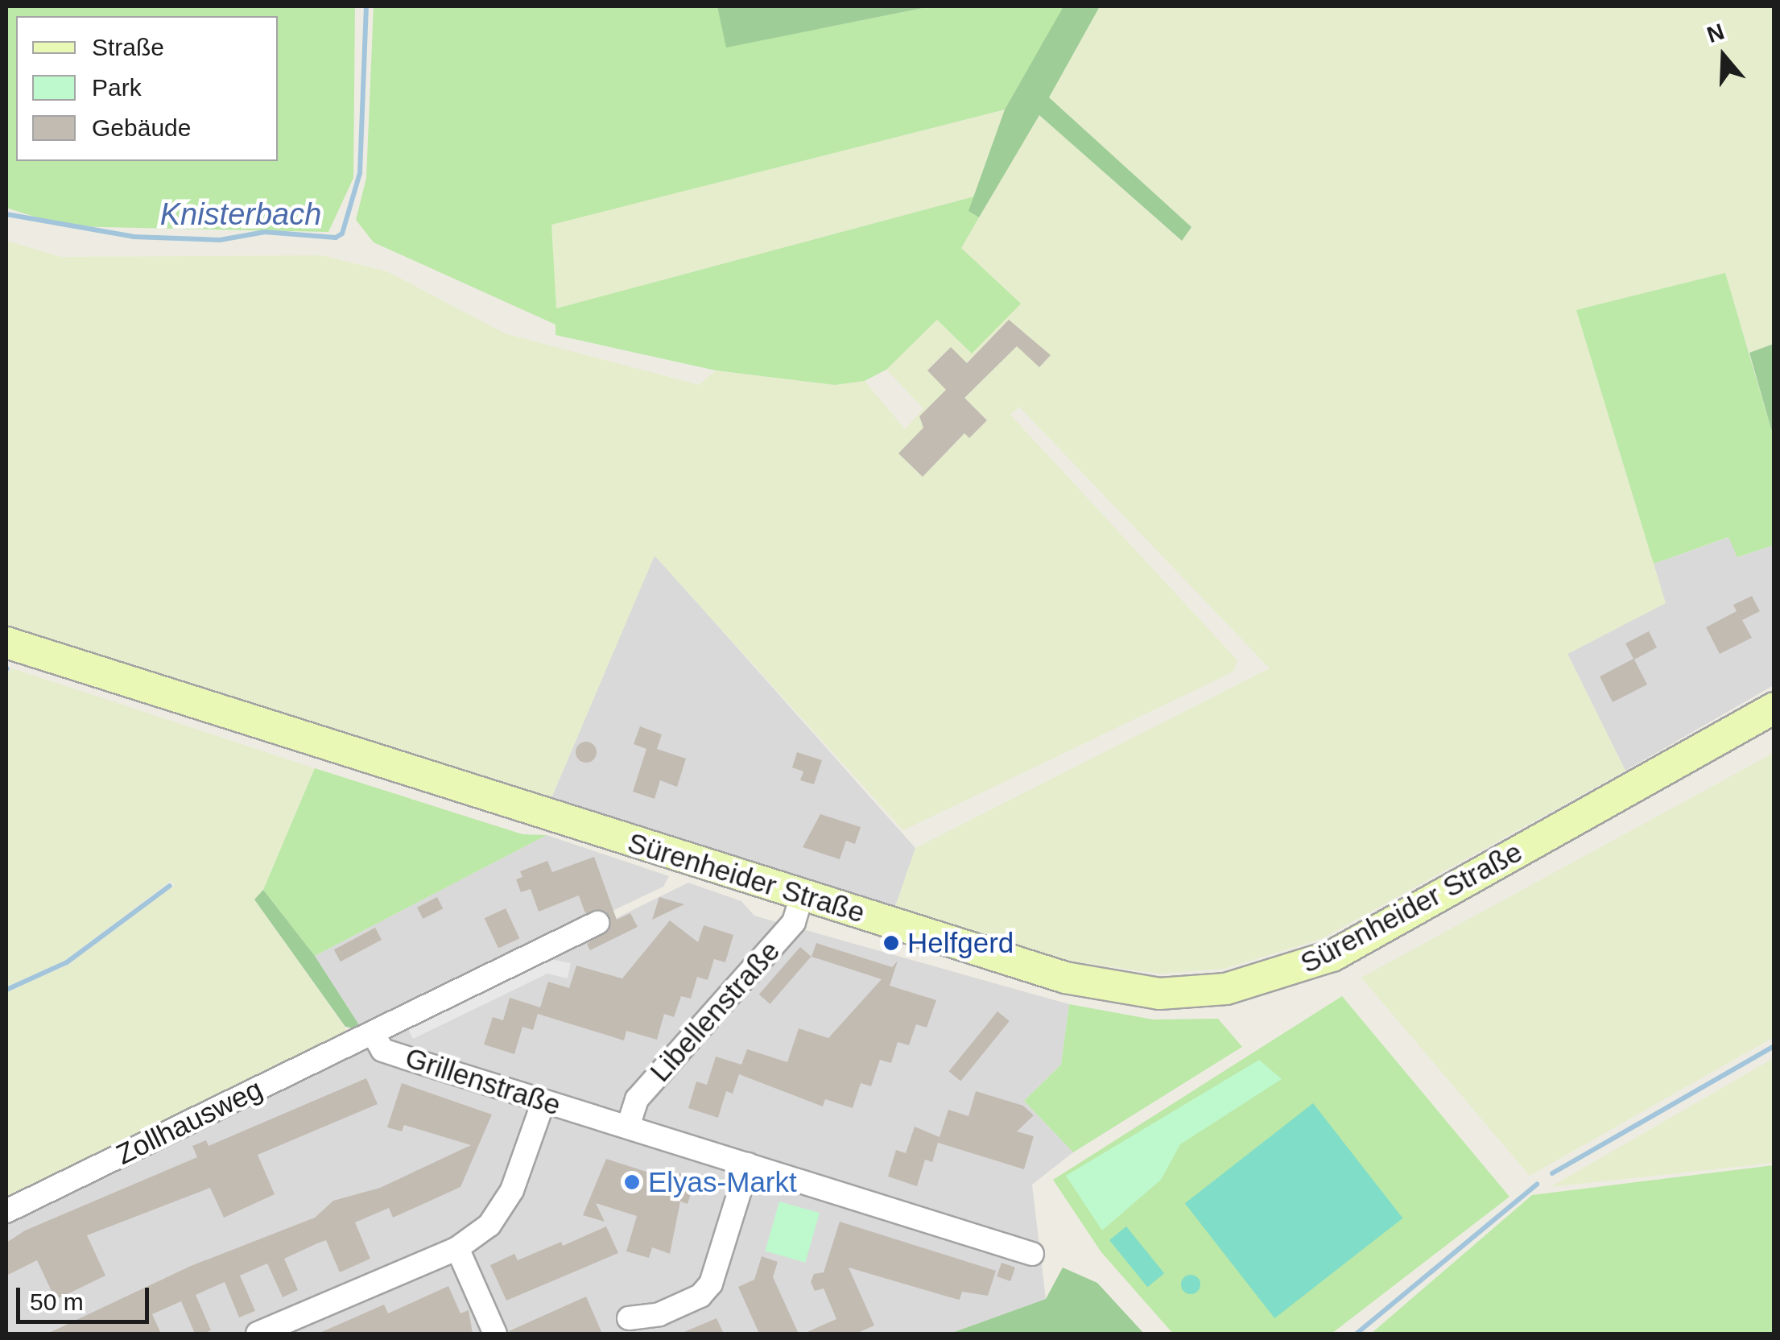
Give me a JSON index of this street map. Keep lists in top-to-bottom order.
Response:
{
  "streets": {
    "main road": ["Sürenheider Straße"],
    "street": ["Libellenstraße", "Grillenstraße", "Zollhausweg"]
  },
  "crossings": [
    ["Sürenheider Straße", "Libellenstraße"],
    ["Libellenstraße", "Grillenstraße"],
    ["Grillenstraße", "Zollhausweg"]
  ],
  "water": ["Knisterbach"],
  "places": ["Helfgerd", "Elyas-Markt"],
  "legend": ["Straße", "Park", "Gebäude"],
  "scale_bar": "50 m",
  "north": "top"
}
